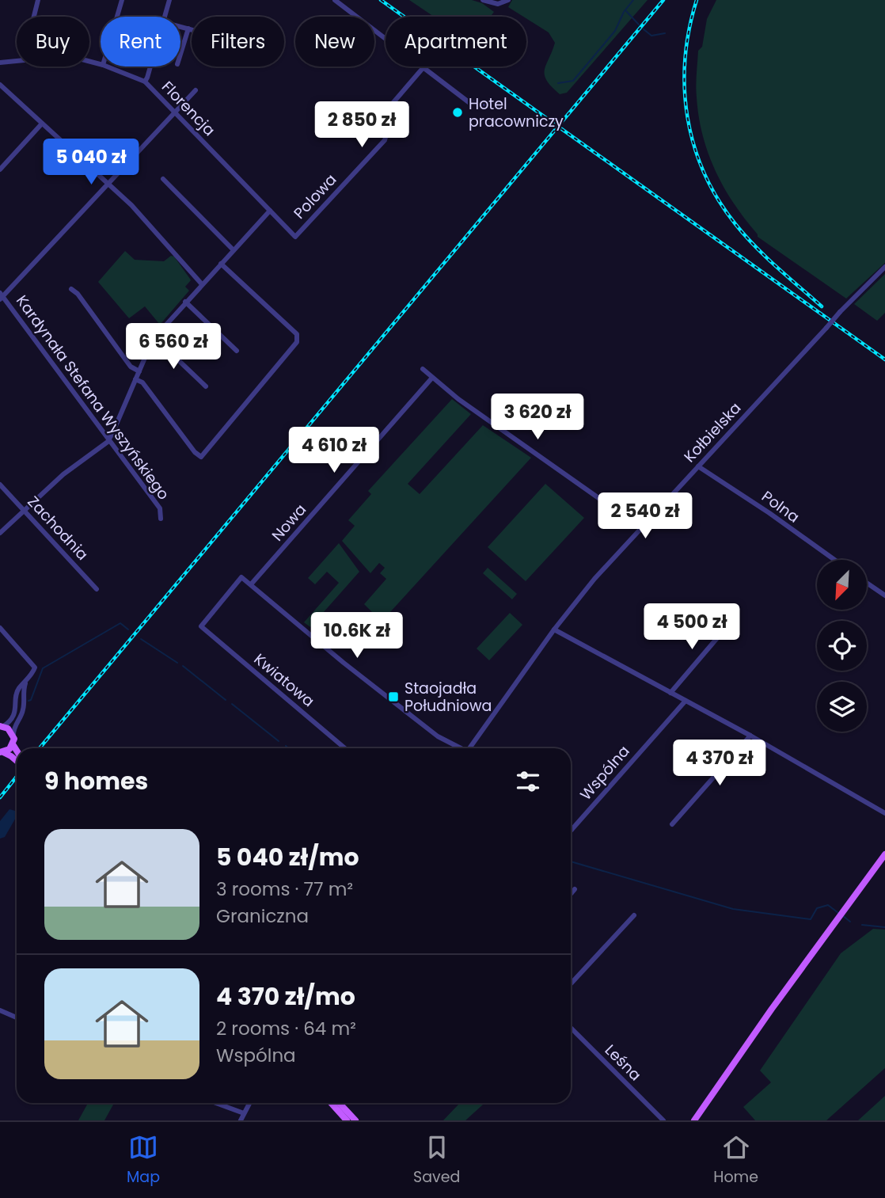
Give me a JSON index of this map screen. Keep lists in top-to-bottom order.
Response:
{
  "streets": {
    "street": [
      "Florencja",
      "Polowa",
      "Kardynała Stefana Wyszyńskiego",
      "Kołbielska",
      "Polna",
      "Nowa",
      "Zachodnia",
      "Kwiatowa",
      "Wspólna",
      "Leśna"
    ]
  },
  "crossings": [
    ["Florencja", "Polowa"],
    ["Kołbielska", "Polna"],
    ["Nowa", "Kwiatowa"]
  ],
  "places": {
    "other": ["Hotel pracowniczy"],
    "transit": ["Staojadła Południowa"]
  },
  "north": "bottom left",
  "page": {
    "chip": [
      "Buy",
      "Rent",
      "Filters",
      "New",
      "Apartment"
    ],
    "price": [
      "2 850 zł",
      "5 040 zł",
      "6 560 zł",
      "3 620 zł",
      "4 610 zł",
      "2 540 zł",
      "4 500 zł",
      "10.6K zł",
      "4 370 zł"
    ],
    "heading": "9 homes",
    "list": [
      {
        "name": "5 040 zł/mo",
        "note": "3 rooms · 77 m² · Graniczna"
      },
      {
        "name": "4 370 zł/mo",
        "note": "2 rooms · 64 m² · Wspólna"
      }
    ],
    "tabs": ["Map", "Saved", "Home"]
  }
}
